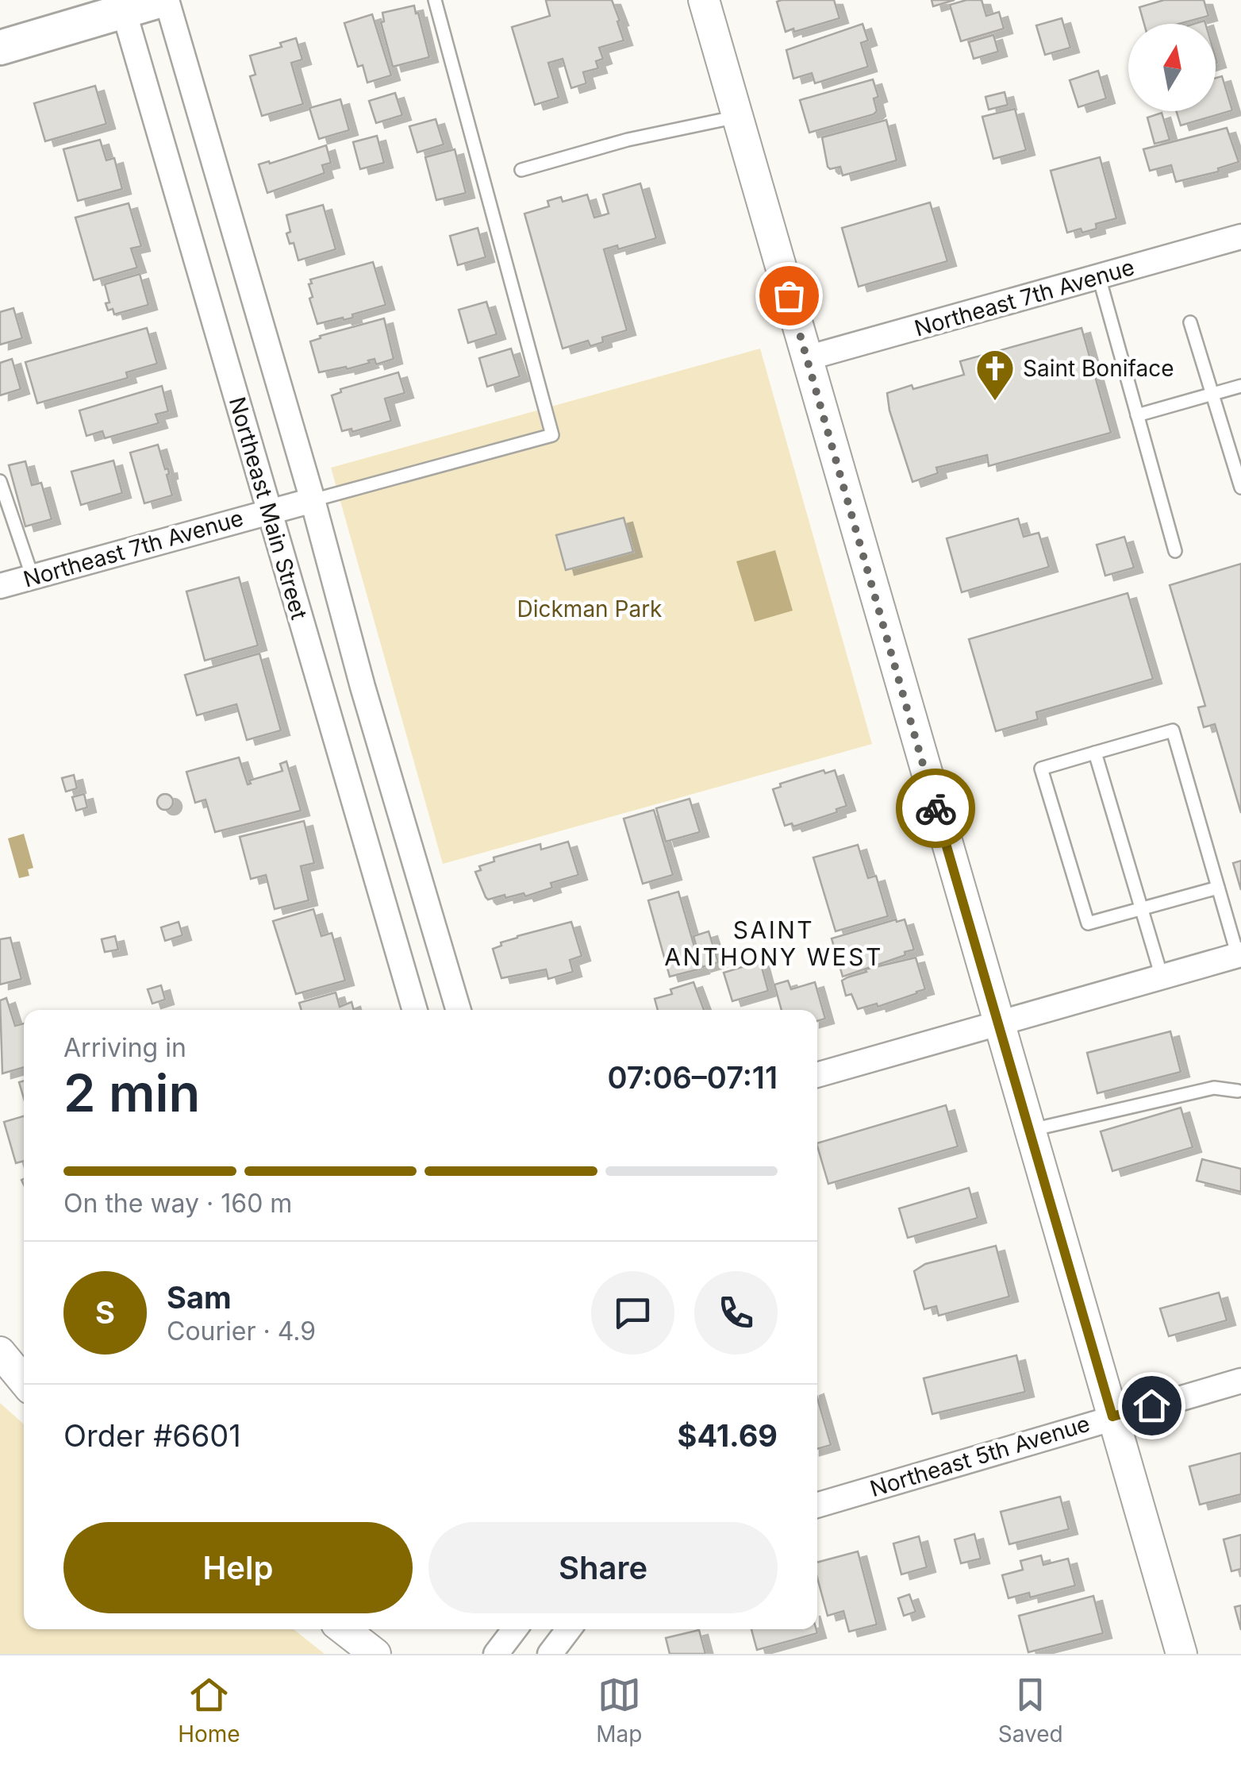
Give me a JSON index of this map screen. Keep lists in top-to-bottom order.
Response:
{
  "streets": {
    "street": ["Northeast 7th Avenue", "Northeast Main Street", "Northeast 5th Avenue"]
  },
  "crossings": [
    ["Northeast 7th Avenue", "Northeast Main Street"]
  ],
  "districts": ["SAINT ANTHONY WEST"],
  "parks": ["Dickman Park"],
  "places": {
    "church": ["Saint Boniface"]
  },
  "north": "top",
  "page": {
    "heading": ["2 min", "Arriving in", "07:06–07:11"],
    "panel": [
      "Sam",
      "Courier · 4.9",
      "Order #6601",
      "$41.69"
    ],
    "bar": "On the way · 160 m",
    "round": "S",
    "buttons": ["Help", "Share"],
    "tabs": ["Home", "Map", "Saved"]
  }
}
